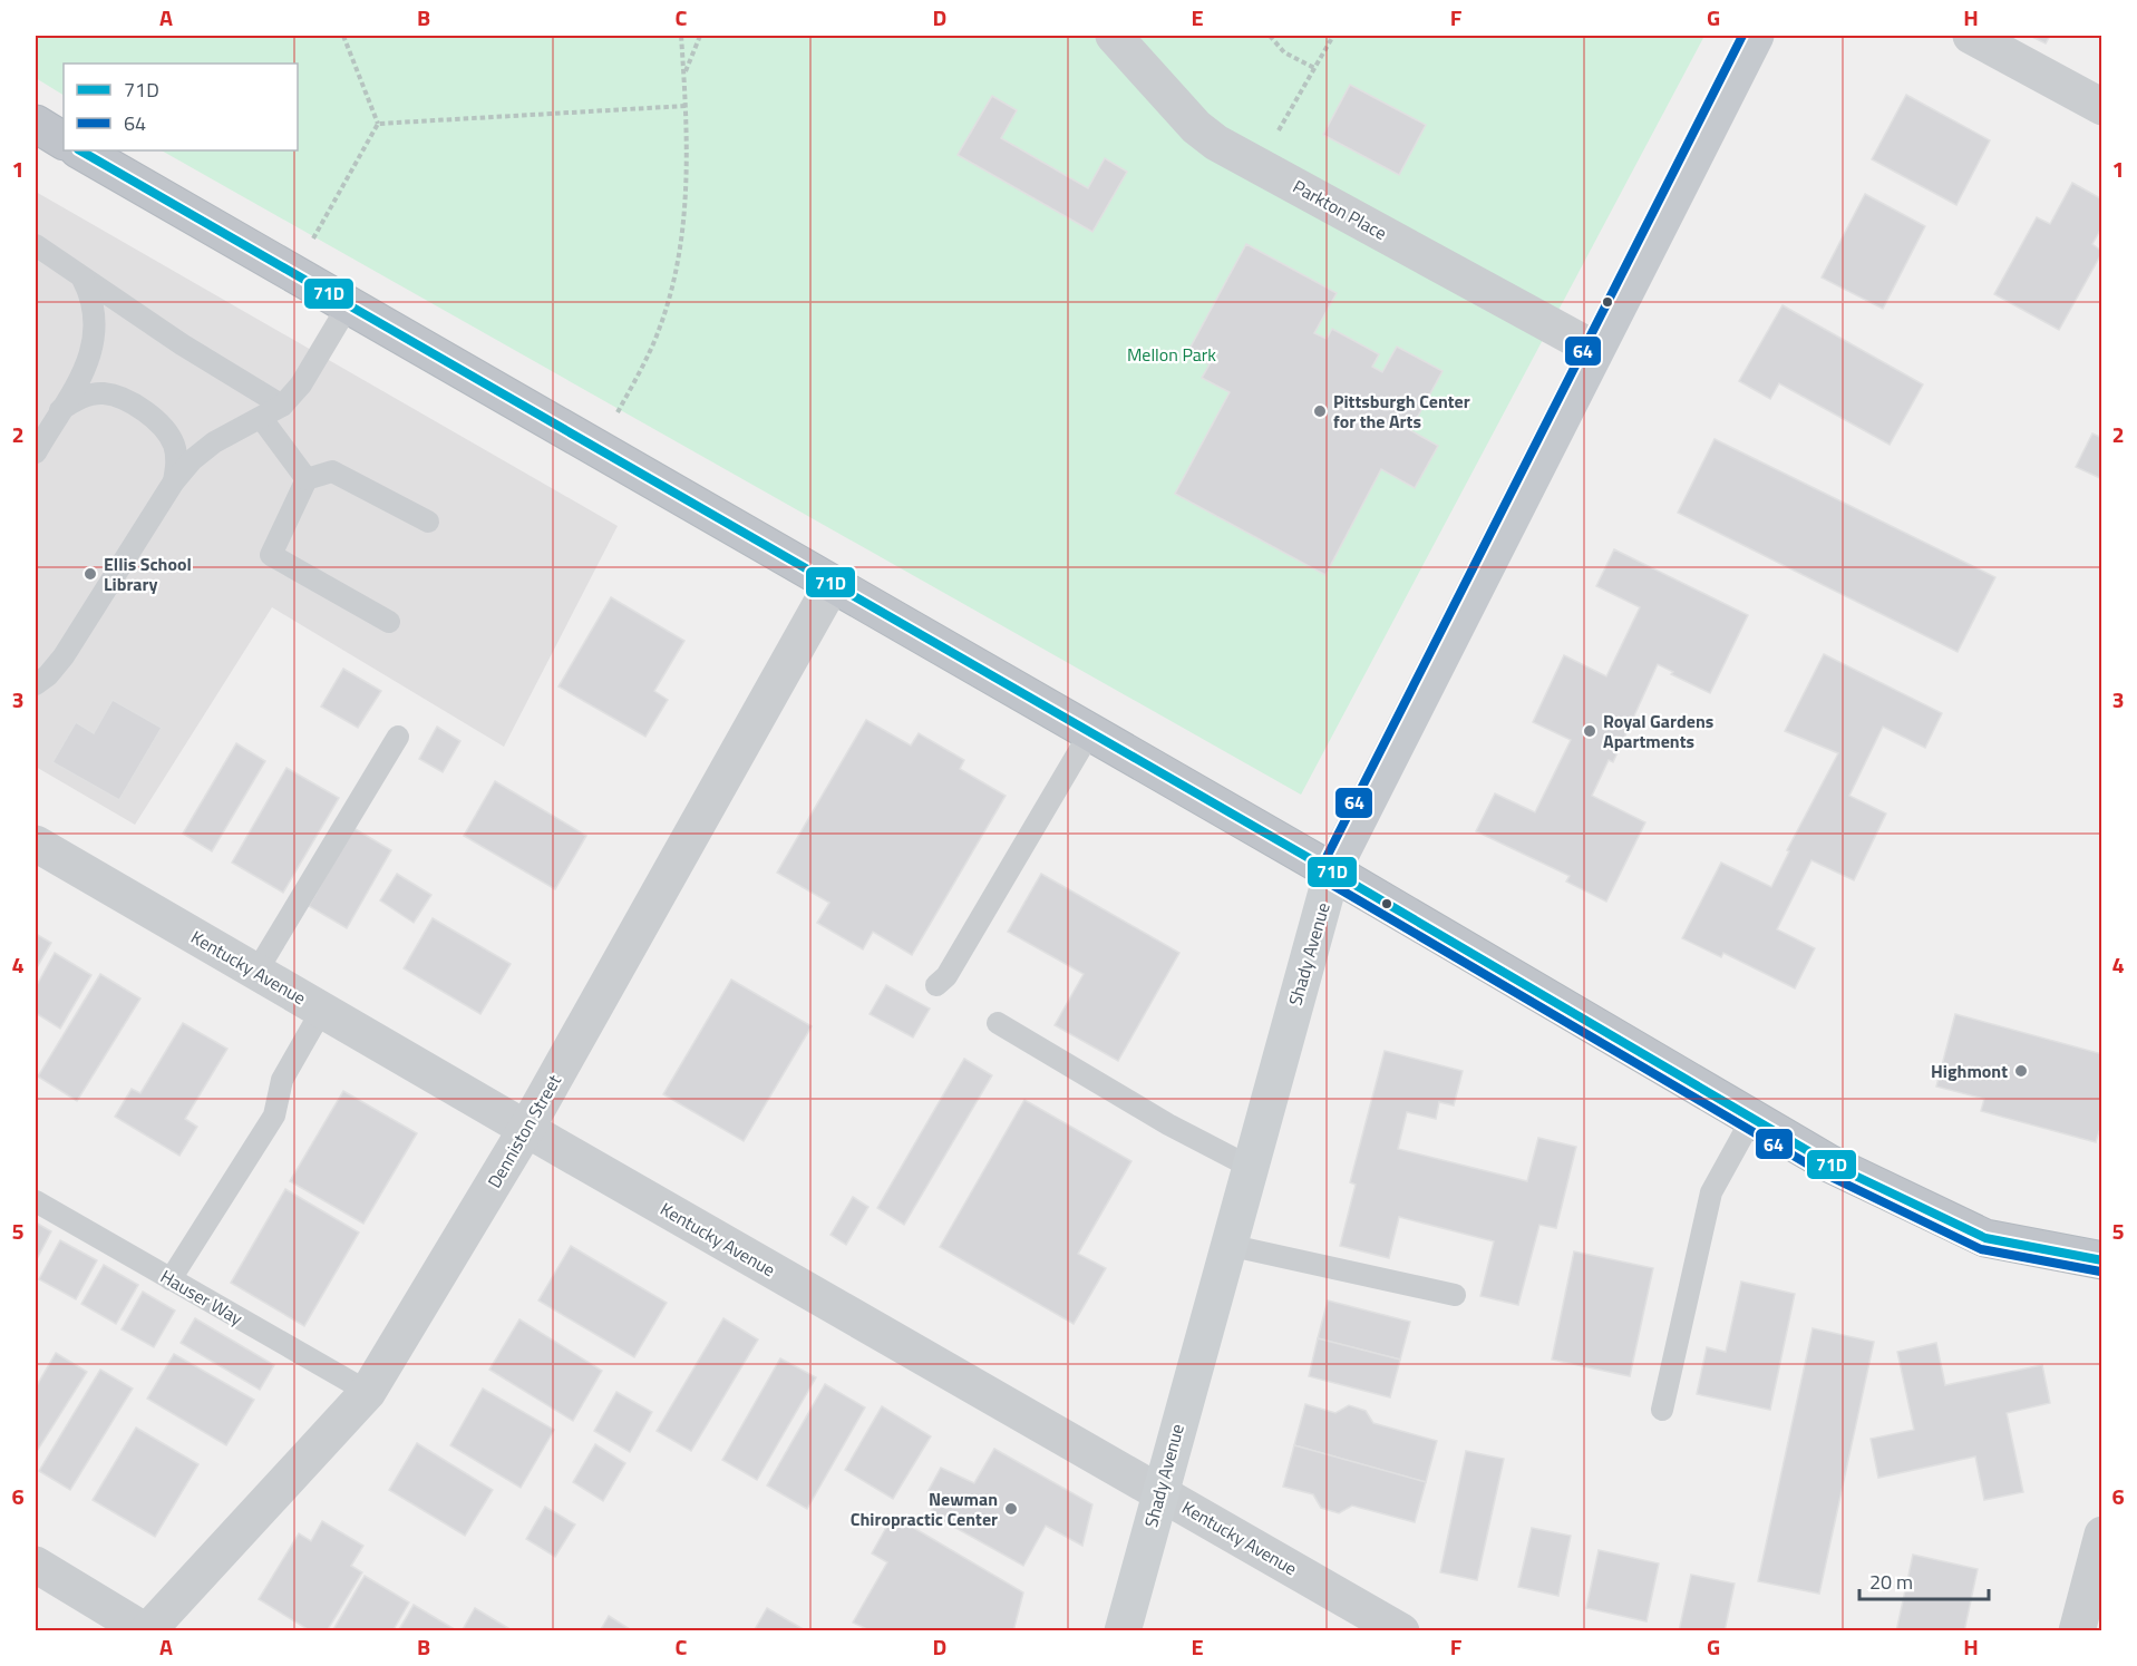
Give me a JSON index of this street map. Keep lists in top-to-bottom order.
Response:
{
  "streets": {
    "main road": ["Shady Avenue"],
    "street": ["Parkton Place", "Kentucky Avenue", "Denniston Street"],
    "lane": ["Hauser Way"]
  },
  "crossings": [
    ["Parkton Place", "Shady Avenue"],
    ["Shady Avenue", "Kentucky Avenue"],
    ["Kentucky Avenue", "Denniston Street"],
    ["Denniston Street", "Hauser Way"]
  ],
  "parks": ["Mellon Park"],
  "places": [
    "Pittsburgh Center for the Arts",
    "Ellis School Library",
    "Royal Gardens Apartments",
    "Highmont",
    "Newman Chiropractic Center"
  ],
  "lines": ["transit line 64", "transit line 71D"],
  "legend": ["71D", "64"],
  "scale_bar": "20 m",
  "grid": {
    "columns": [
      "A",
      "B",
      "C",
      "D",
      "E",
      "F",
      "G",
      "H"
    ],
    "rows": [
      "1",
      "2",
      "3",
      "4",
      "5",
      "6"
    ]
  }
}
